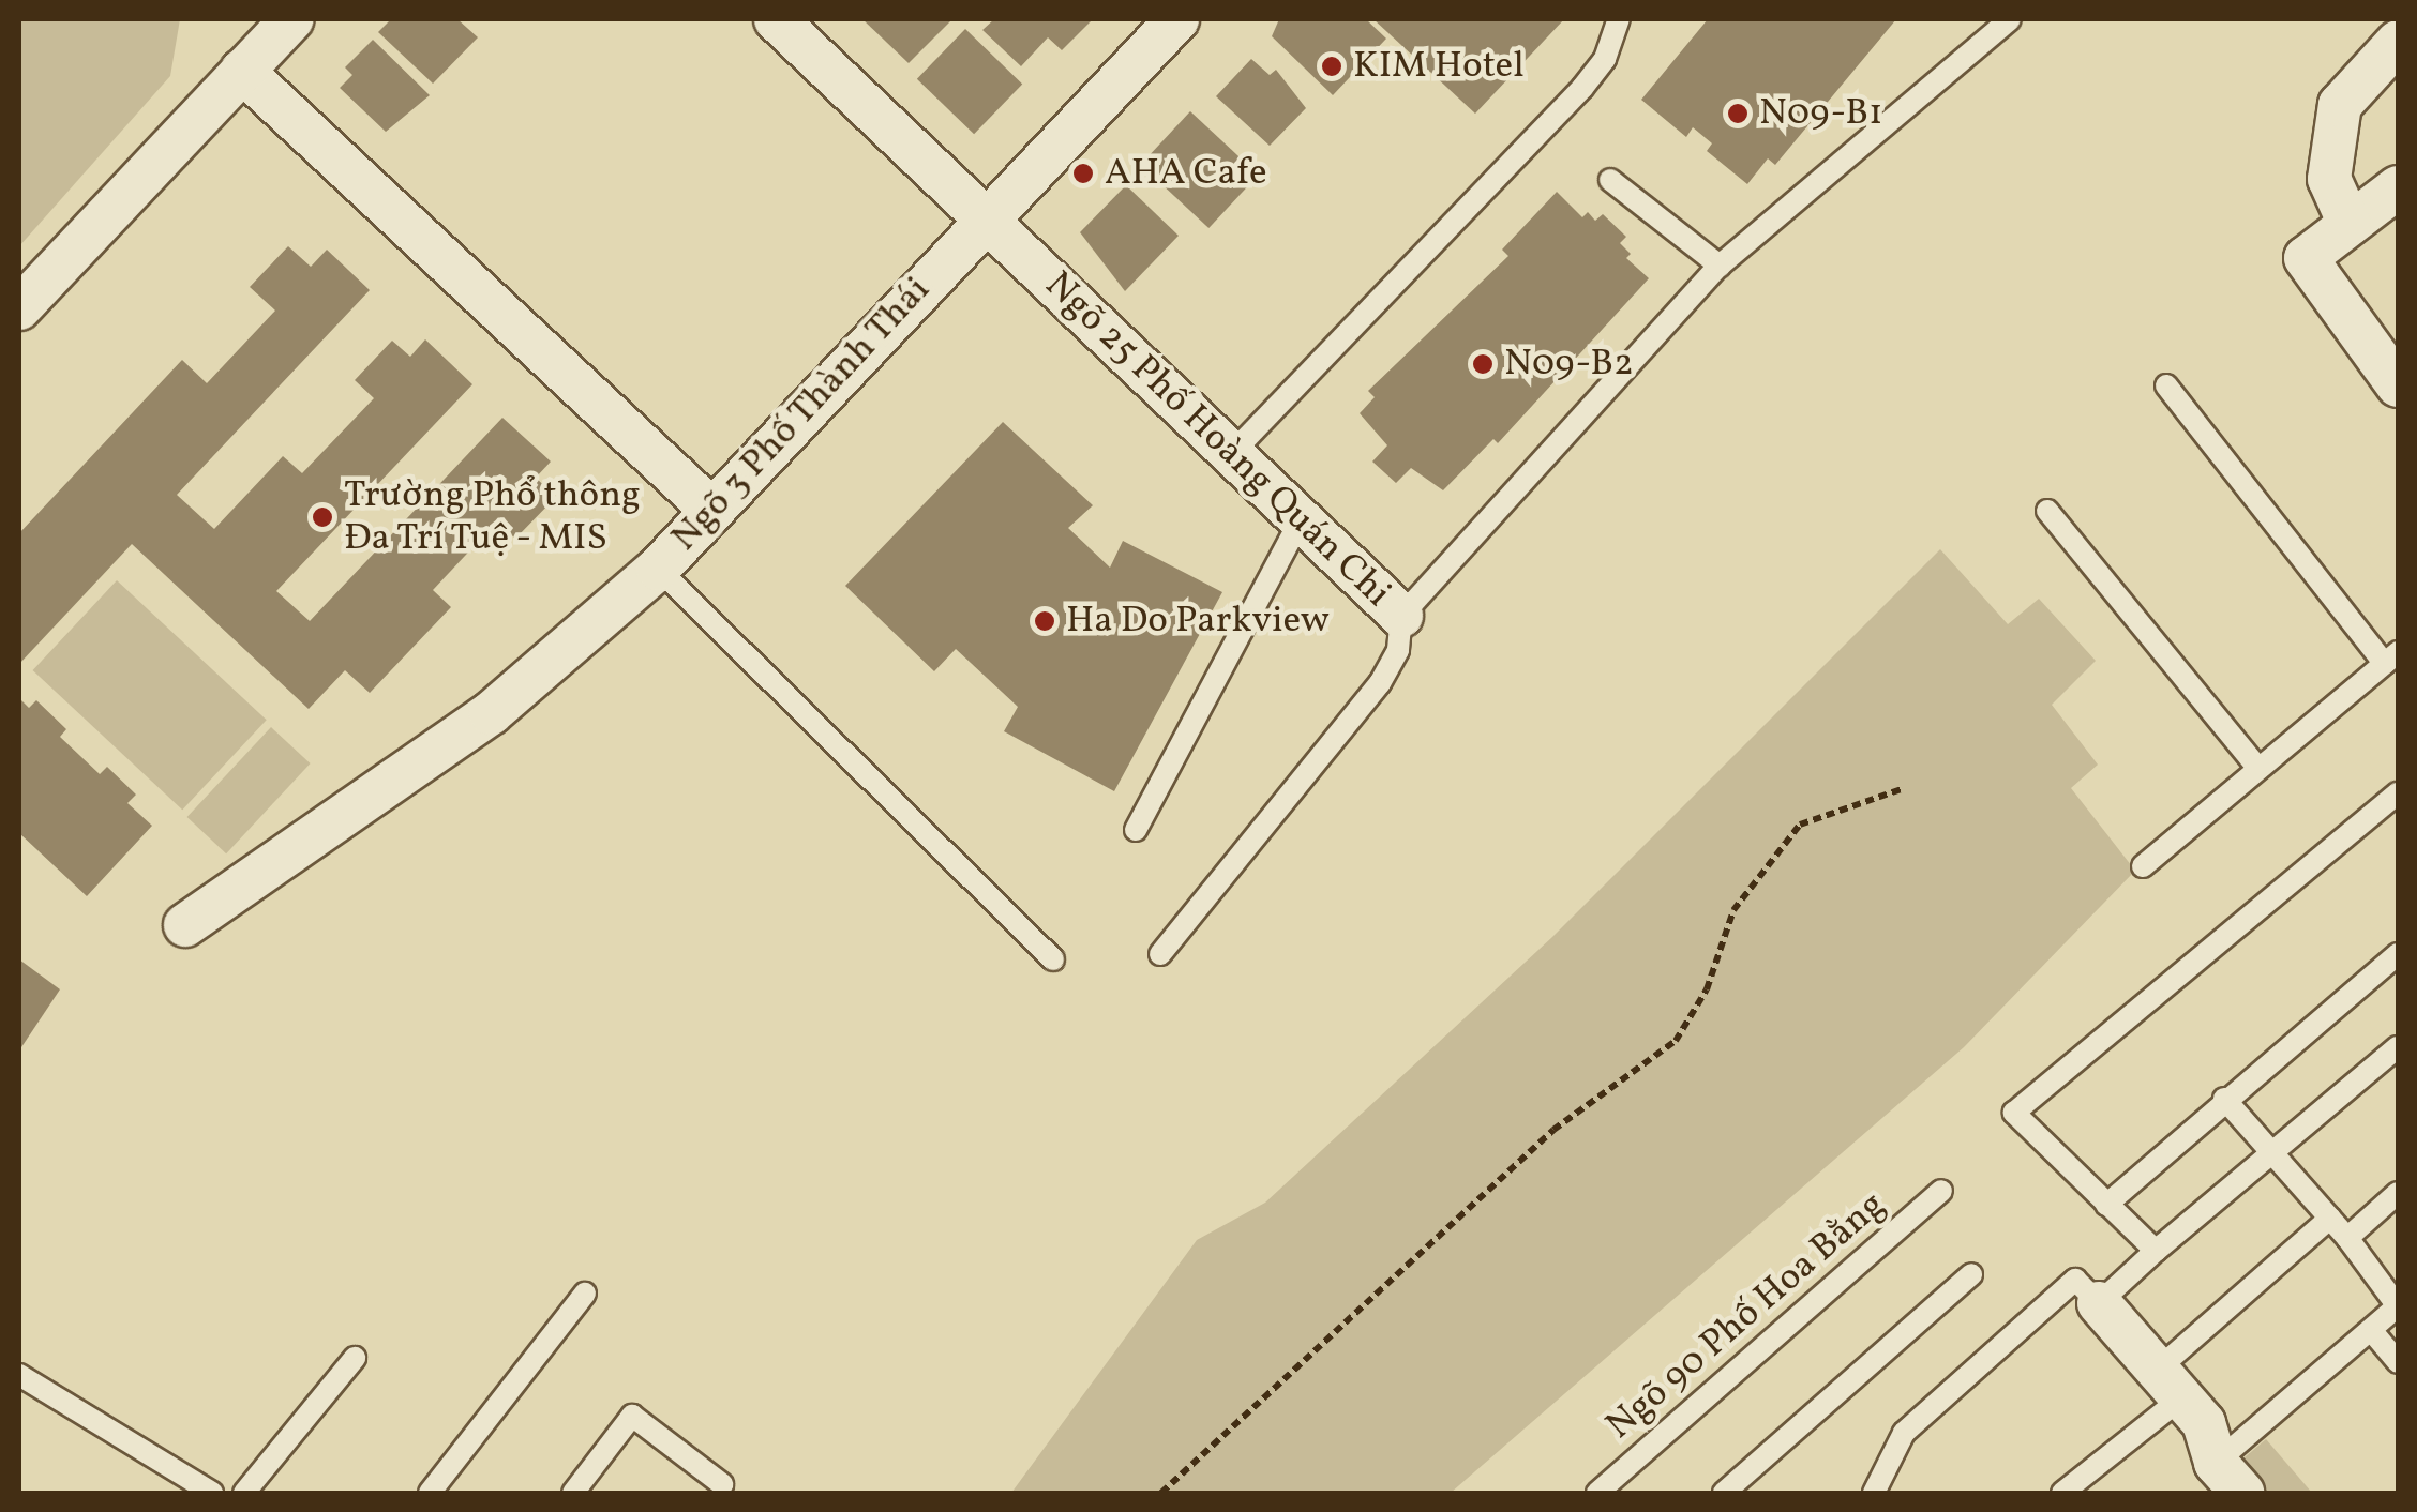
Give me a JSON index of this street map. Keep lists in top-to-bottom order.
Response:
{
  "streets": {
    "street": ["Ngõ 3 Phố Thành Thái", "Ngõ 25 Phố Hoàng Quán Chi"],
    "lane": ["Ngõ 90 Phố Hoa Bằng"]
  },
  "crossings": [
    ["Ngõ 3 Phố Thành Thái", "Ngõ 25 Phố Hoàng Quán Chi"]
  ],
  "places": [
    "KIM Hotel",
    "N09-B1",
    "AHA Cafe",
    "N09-B2",
    "Trường Phổ thông Đa Trí Tuệ - MIS",
    "Ha Do Parkview"
  ]
}
